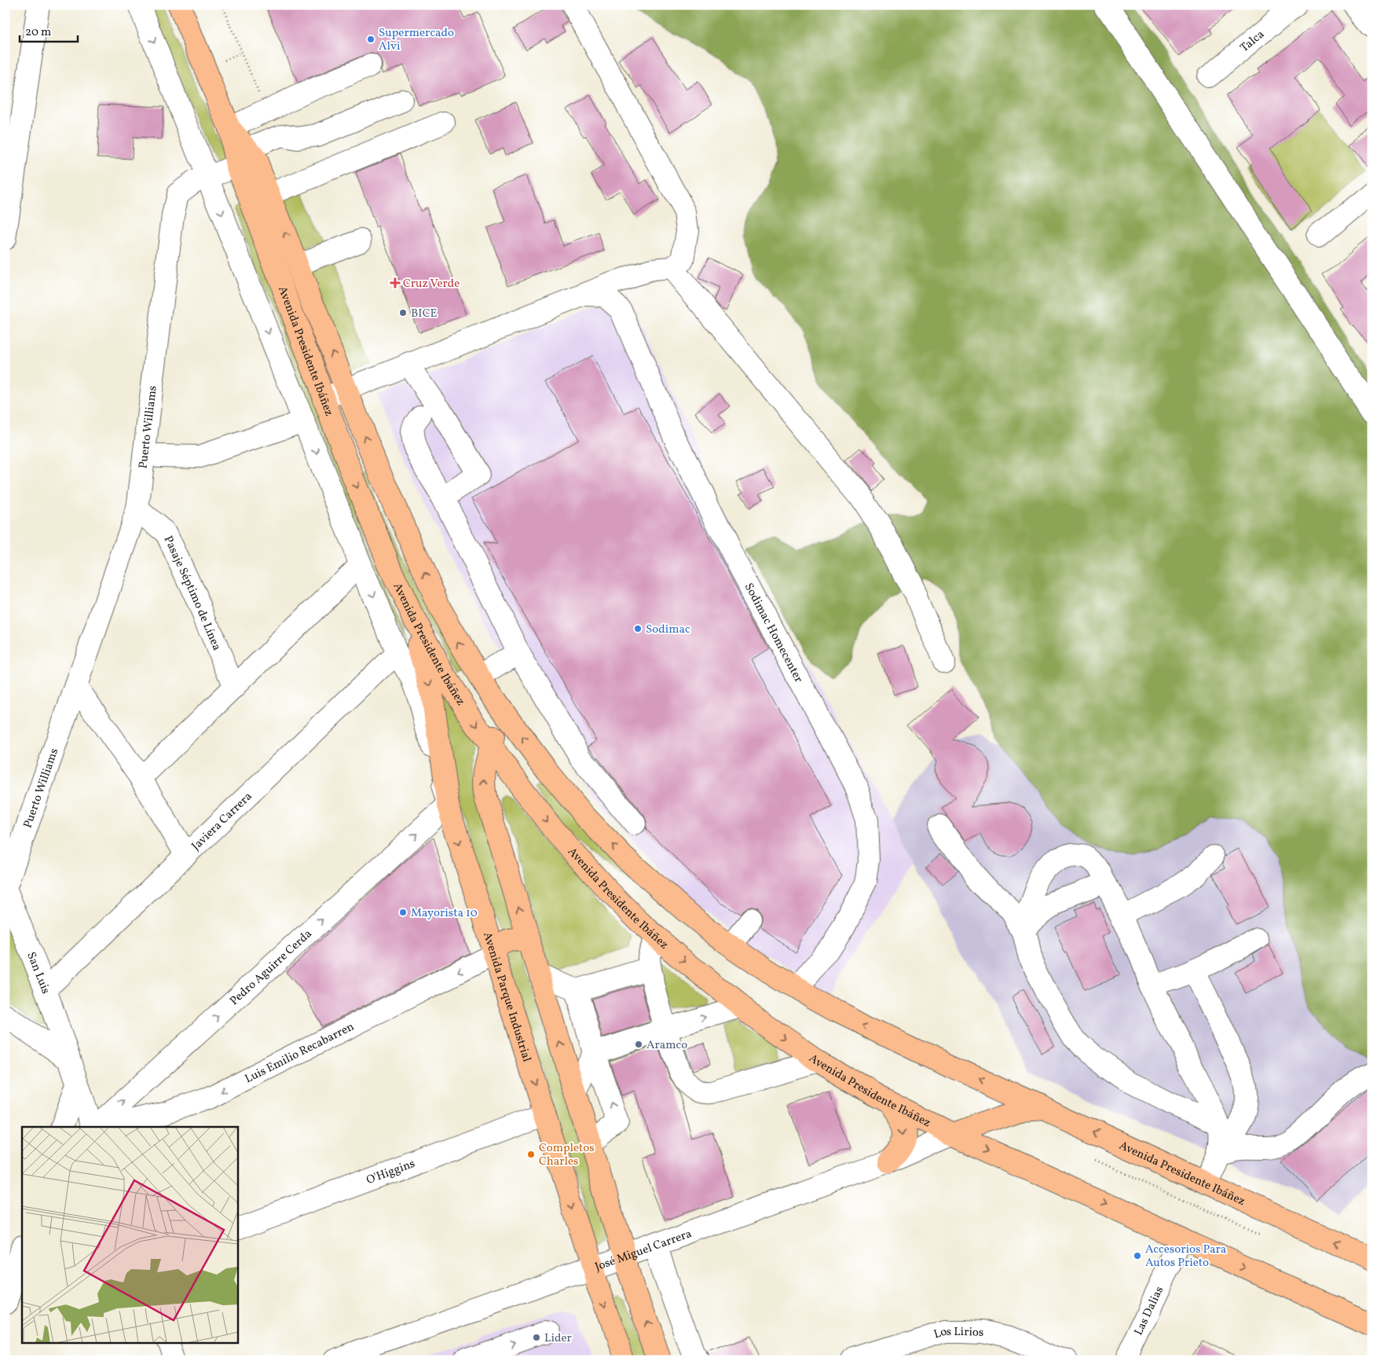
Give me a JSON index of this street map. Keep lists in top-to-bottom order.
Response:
{
  "streets": {
    "main road": ["Avenida Presidente Ibáñez", "Avenida Parque Industrial"],
    "street": [
      "Talca",
      "Puerto Williams",
      "Pasaje Séptimo de Línea",
      "Sodimac Homecenter",
      "Javiera Carrera",
      "Pedro Aguirre Cerda",
      "San Luis",
      "Luis Emilio Recabarren",
      "O'Higgins",
      "José Miguel Carrera",
      "Las Dalias",
      "Los Lirios"
    ]
  },
  "crossings": [
    ["Avenida Presidente Ibáñez", "Puerto Williams"],
    ["Avenida Presidente Ibáñez", "Sodimac Homecenter"],
    ["Avenida Presidente Ibáñez", "Avenida Parque Industrial"],
    ["Avenida Presidente Ibáñez", "José Miguel Carrera"],
    ["Avenida Presidente Ibáñez", "Las Dalias"],
    ["Puerto Williams", "Pasaje Séptimo de Línea"],
    ["Puerto Williams", "San Luis"],
    ["Javiera Carrera", "San Luis"],
    ["Pedro Aguirre Cerda", "Avenida Parque Industrial"],
    ["Avenida Parque Industrial", "Luis Emilio Recabarren"],
    ["Avenida Parque Industrial", "O'Higgins"],
    ["Avenida Parque Industrial", "José Miguel Carrera"]
  ],
  "one_way": ["Pedro Aguirre Cerda", "Luis Emilio Recabarren"],
  "places": {
    "other": [
      "Supermercado Alvi",
      "BICE",
      "Sodimac",
      "Mayorista 10",
      "Aramco",
      "Completos Charles",
      "Accesorios Para Autos Prieto",
      "Lider"
    ],
    "health": ["Cruz Verde"]
  },
  "scale_bar": "20 m"
}
